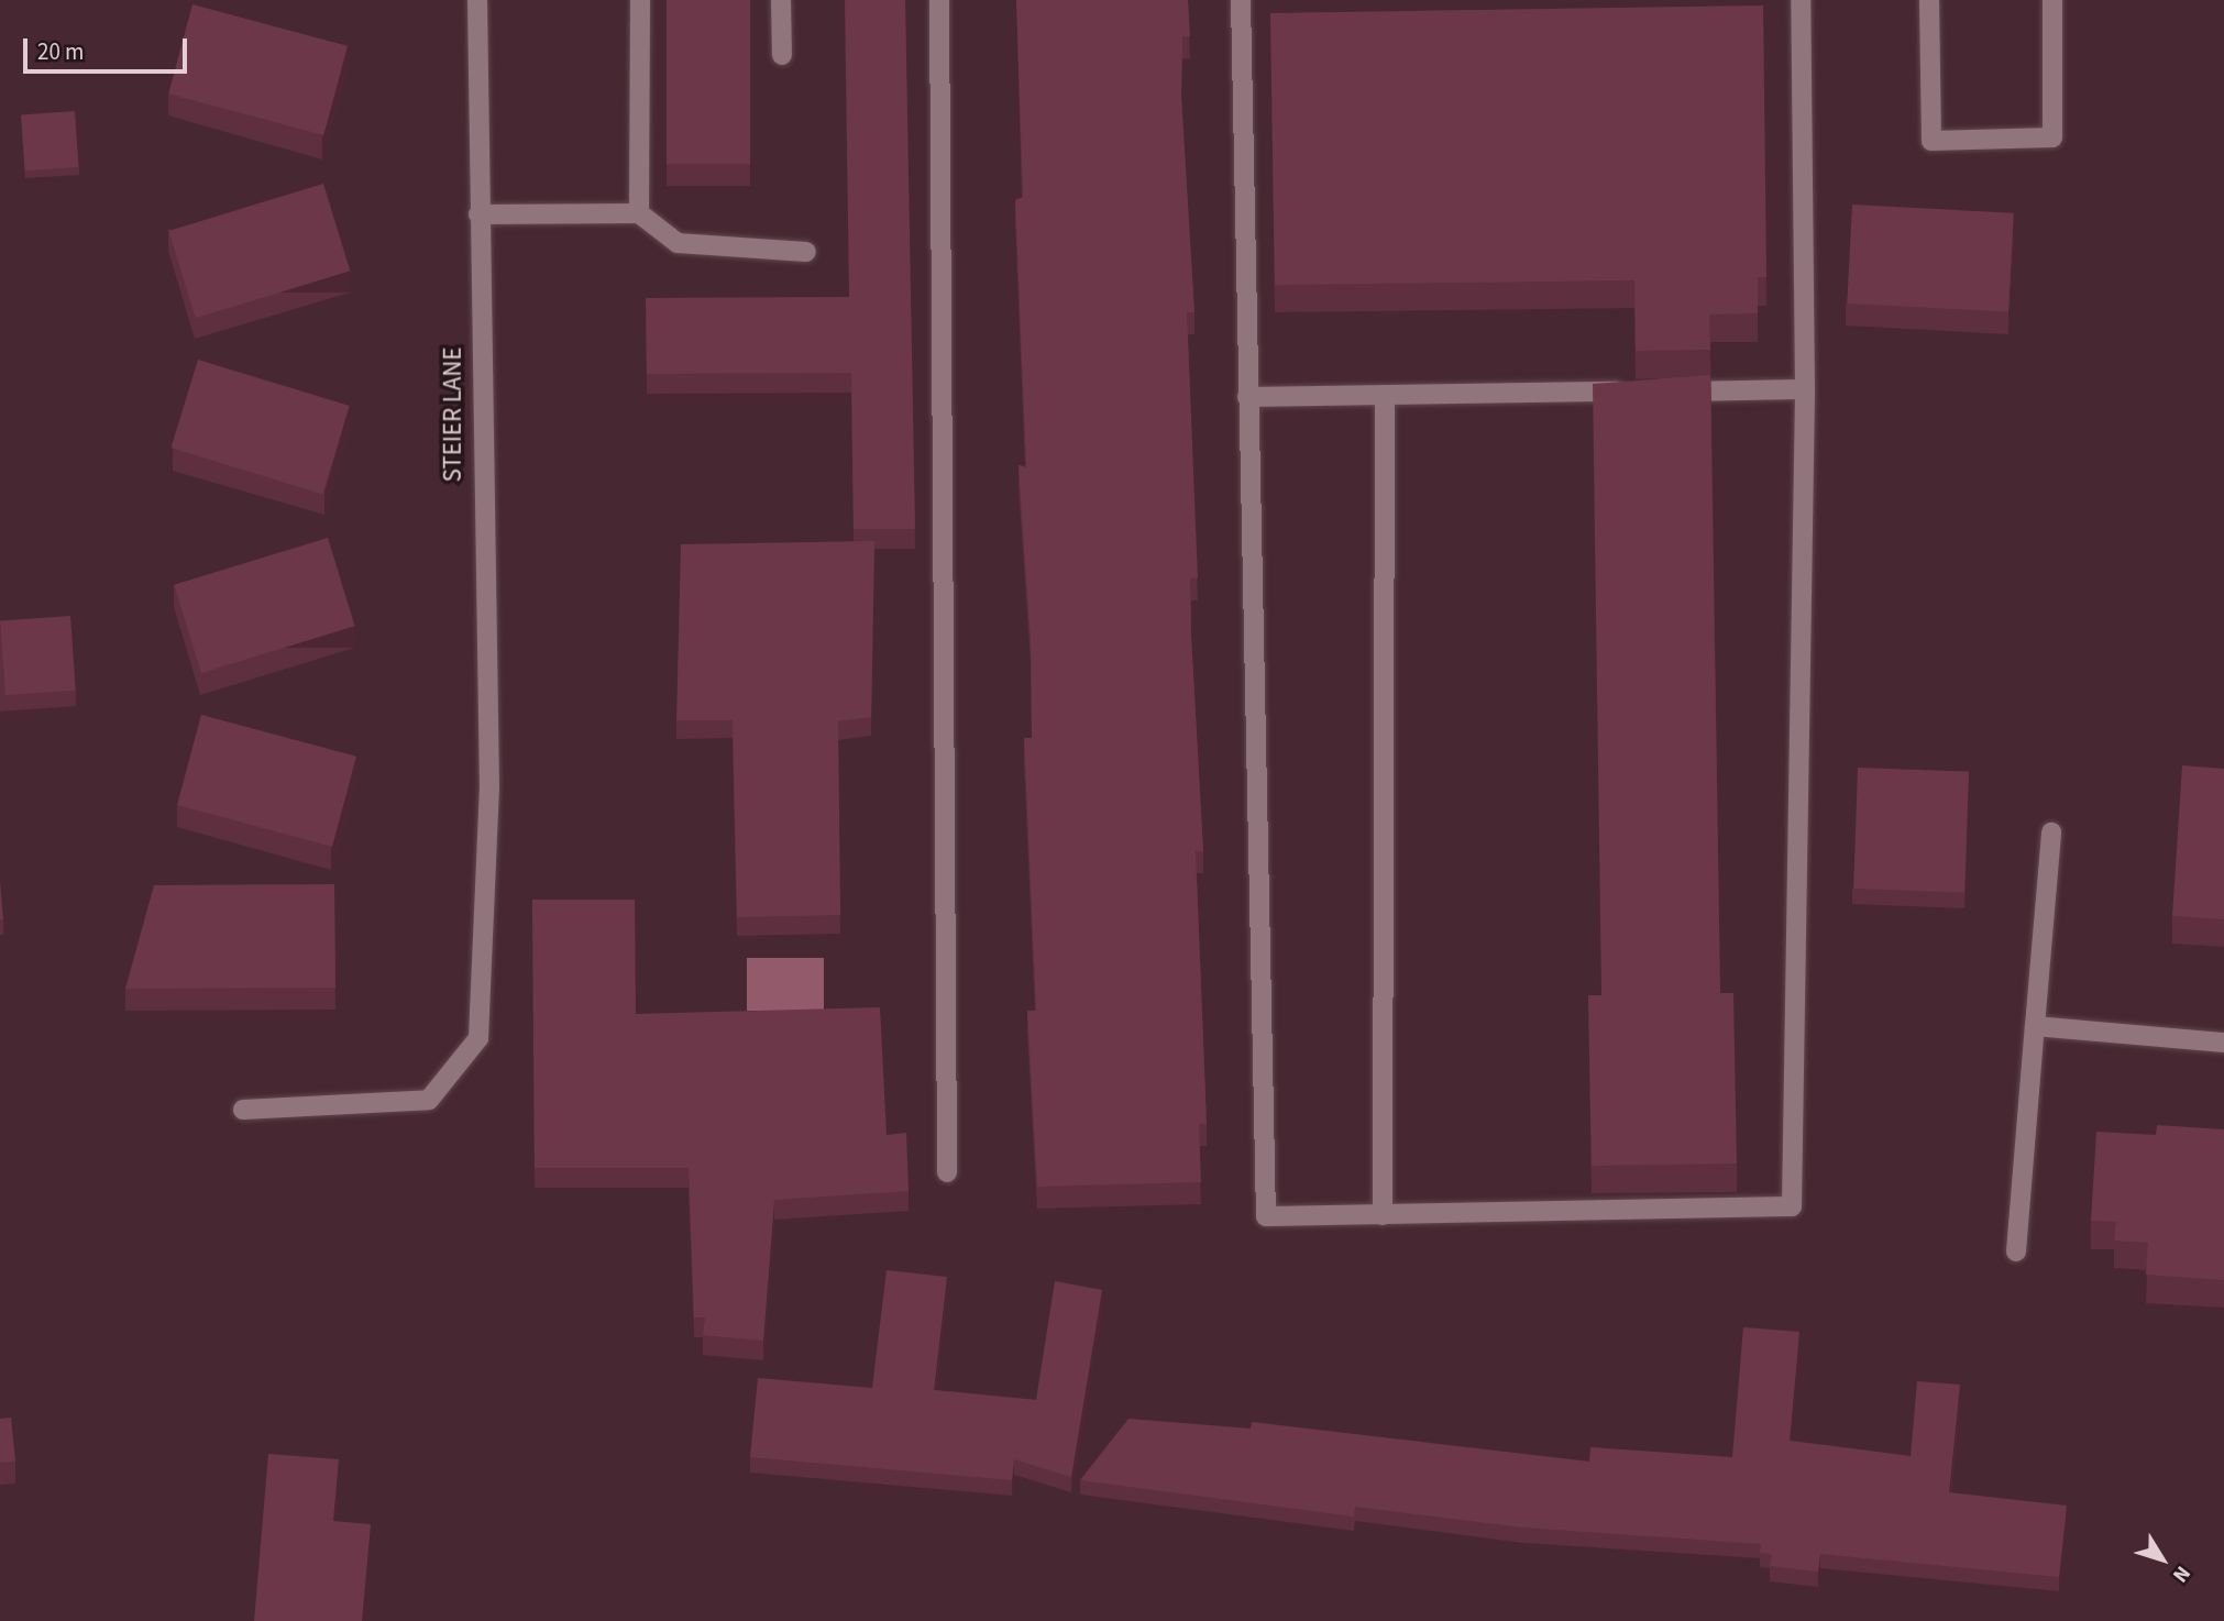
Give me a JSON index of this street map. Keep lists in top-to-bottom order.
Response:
{
  "streets": {
    "street": ["STEIER LANE"]
  },
  "scale_bar": "20 m",
  "north": "bottom right"
}
